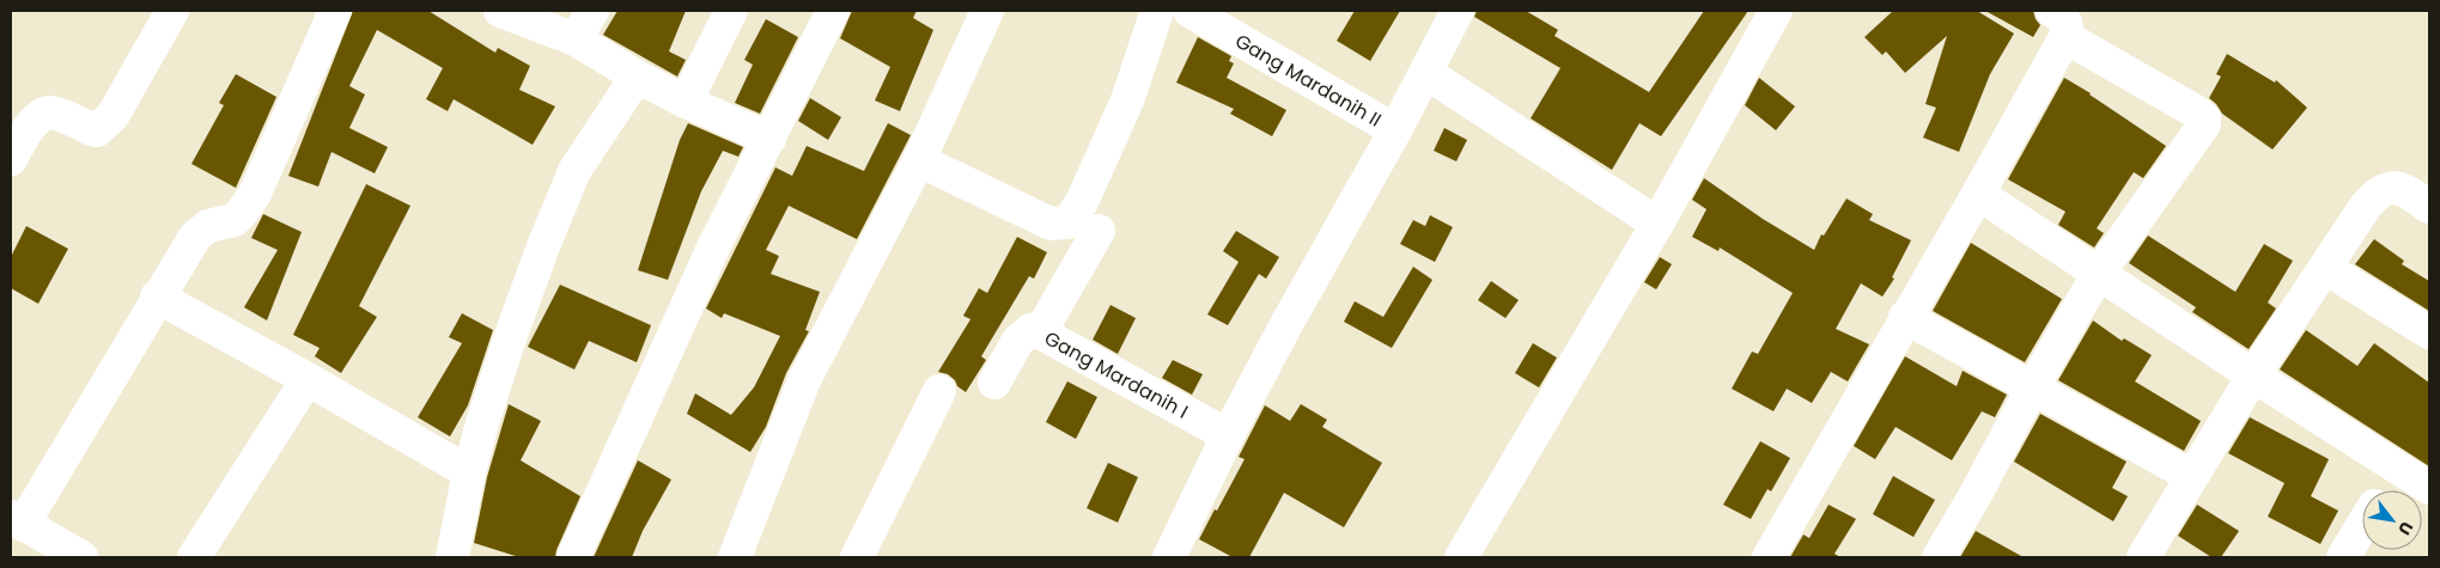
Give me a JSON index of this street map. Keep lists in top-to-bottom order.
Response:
{
  "streets": {
    "street": ["Gang Mardanih II", "Gang Mardanih I"]
  },
  "north": "bottom right"
}
